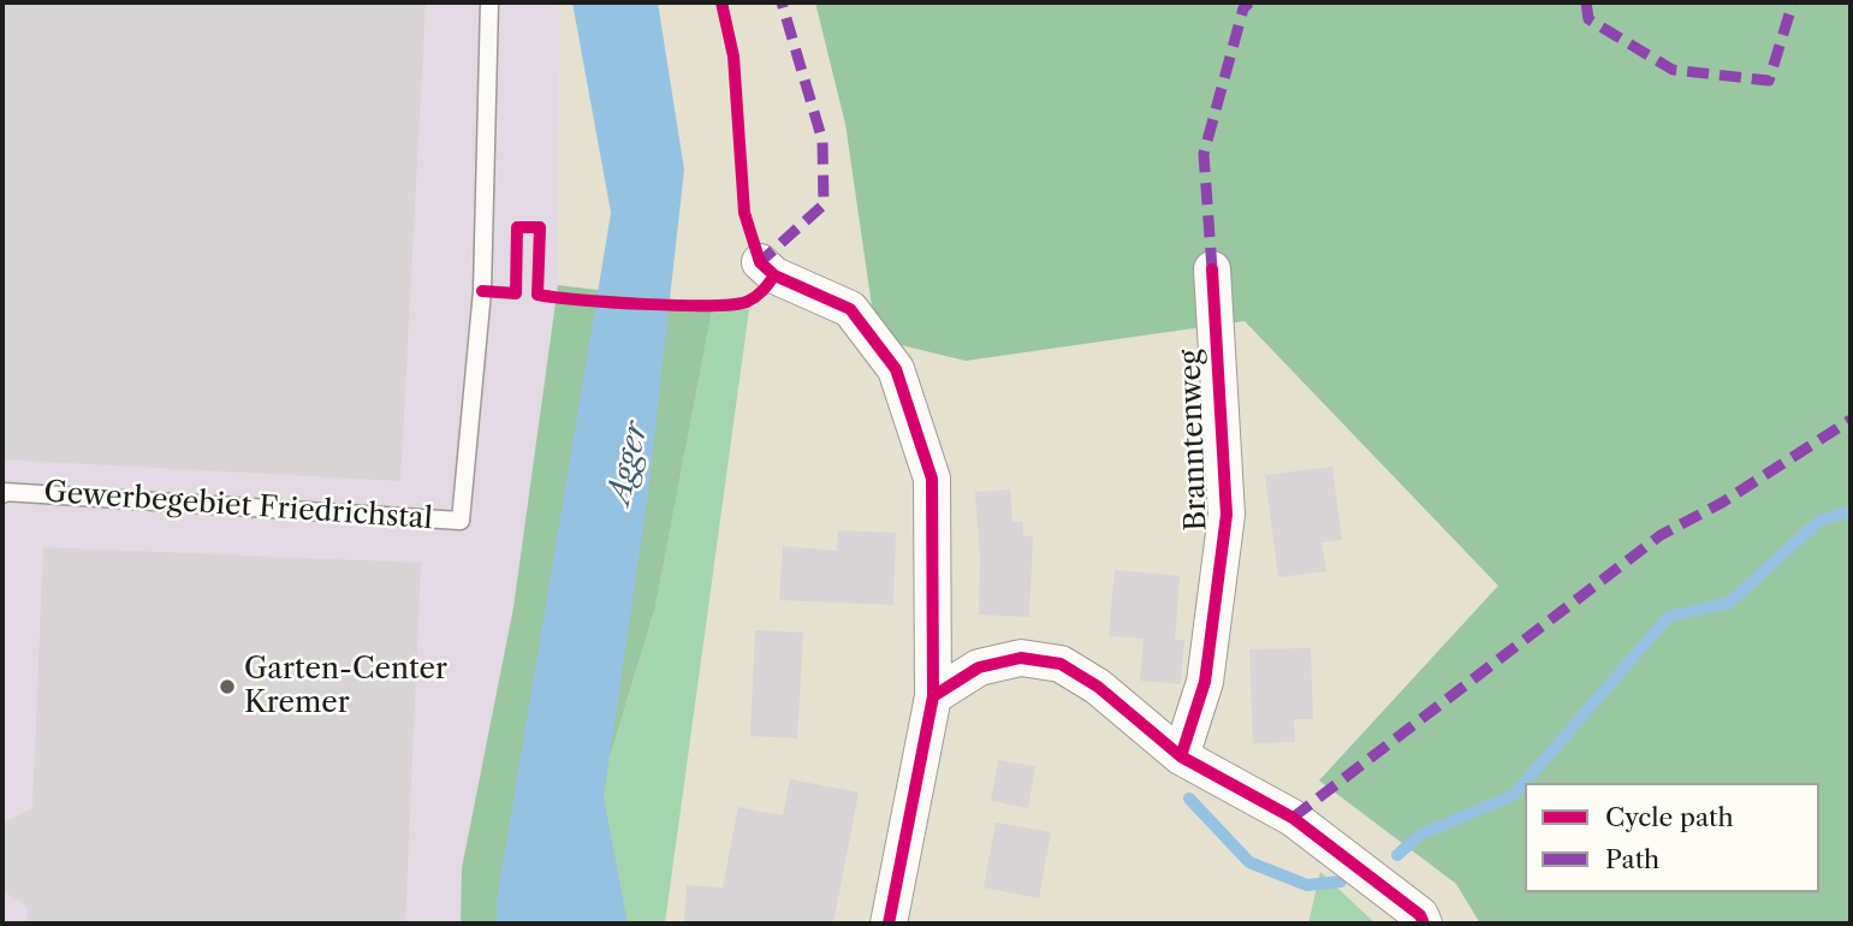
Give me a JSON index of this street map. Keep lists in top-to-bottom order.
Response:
{
  "streets": {
    "street": ["Branntenweg"],
    "lane": ["Gewerbegebiet Friedrichstal"]
  },
  "water": ["Agger"],
  "places": ["Garten-Center Kremer"],
  "legend": ["Cycle path", "Path"]
}
